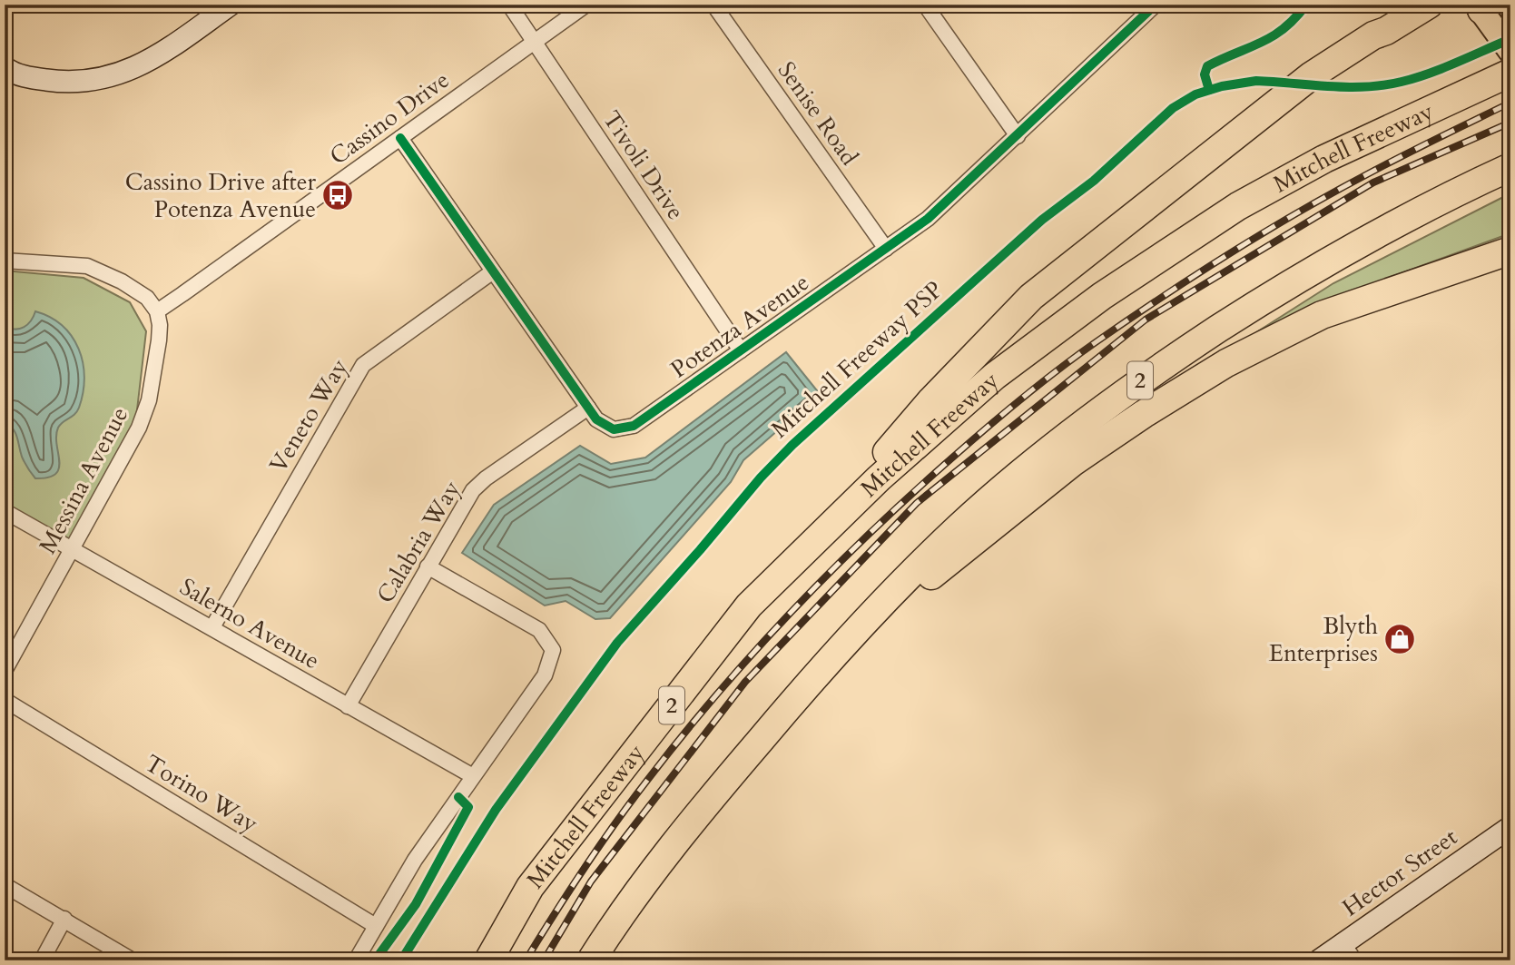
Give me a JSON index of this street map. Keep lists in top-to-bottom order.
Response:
{
  "streets": {
    "highway": ["Mitchell Freeway", "2"],
    "street": [
      "Senise Road",
      "Cassino Drive",
      "Tivoli Drive",
      "Potenza Avenue",
      "Veneto Way",
      "Messina Avenue",
      "Calabria Way",
      "Salerno Avenue",
      "Torino Way",
      "Hector Street"
    ],
    "cycle path": ["Mitchell Freeway PSP"]
  },
  "crossings": [
    ["Senise Road", "Potenza Avenue"],
    ["Cassino Drive", "Tivoli Drive"],
    ["Cassino Drive", "Potenza Avenue"],
    ["Cassino Drive", "Messina Avenue"],
    ["Tivoli Drive", "Potenza Avenue"],
    ["Potenza Avenue", "Veneto Way"],
    ["Potenza Avenue", "Calabria Way"],
    ["Veneto Way", "Salerno Avenue"],
    ["Messina Avenue", "Salerno Avenue"],
    ["Calabria Way", "Salerno Avenue"]
  ],
  "places": {
    "bus stop": ["Cassino Drive after Potenza Avenue"],
    "shop": ["Blyth Enterprises"]
  }
}
